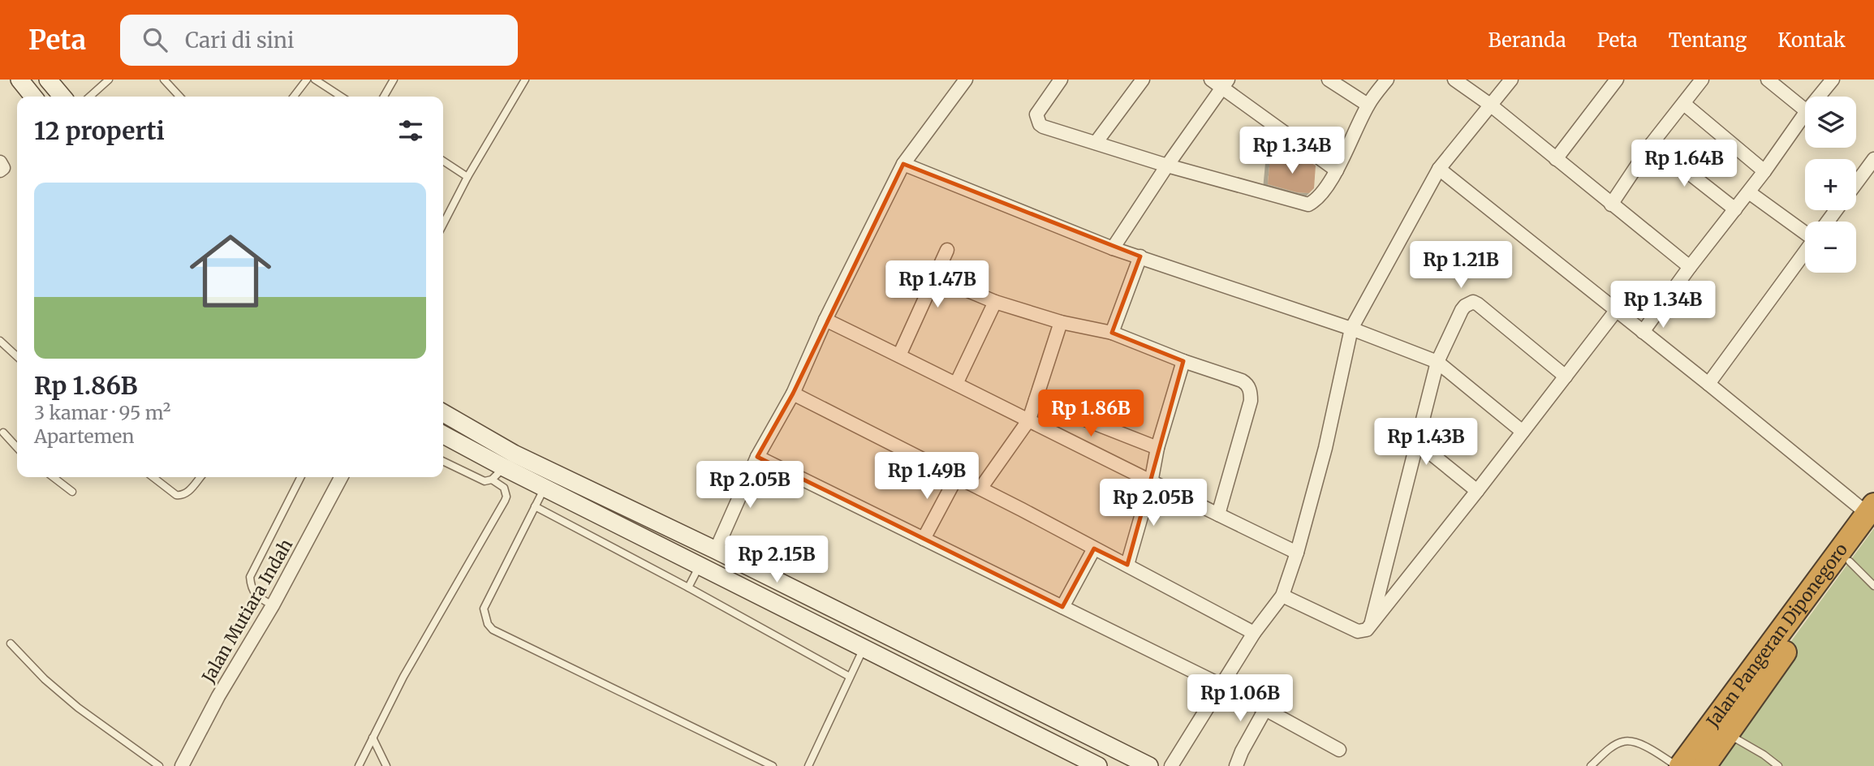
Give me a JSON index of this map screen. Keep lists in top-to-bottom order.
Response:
{
  "streets": {
    "highway": ["Jalan Pangeran Diponegoro"],
    "street": ["Jalan Mutiara Indah"]
  },
  "page": {
    "header": "Peta",
    "search": "Cari di sini",
    "nav": [
      "Beranda",
      "Peta",
      "Tentang",
      "Kontak"
    ],
    "map_buttons": ["+", "−"],
    "heading": "12 properti",
    "price": [
      "Rp 1.34B",
      "Rp 1.64B",
      "Rp 1.21B",
      "Rp 1.47B",
      "Rp 1.34B",
      "Rp 1.86B",
      "Rp 1.43B",
      "Rp 1.49B",
      "Rp 2.05B",
      "Rp 2.05B",
      "Rp 2.15B",
      "Rp 1.06B"
    ],
    "list": [
      {
        "name": "Rp 1.86B",
        "note": "3 kamar · 95 m² · Apartemen"
      }
    ]
  }
}
